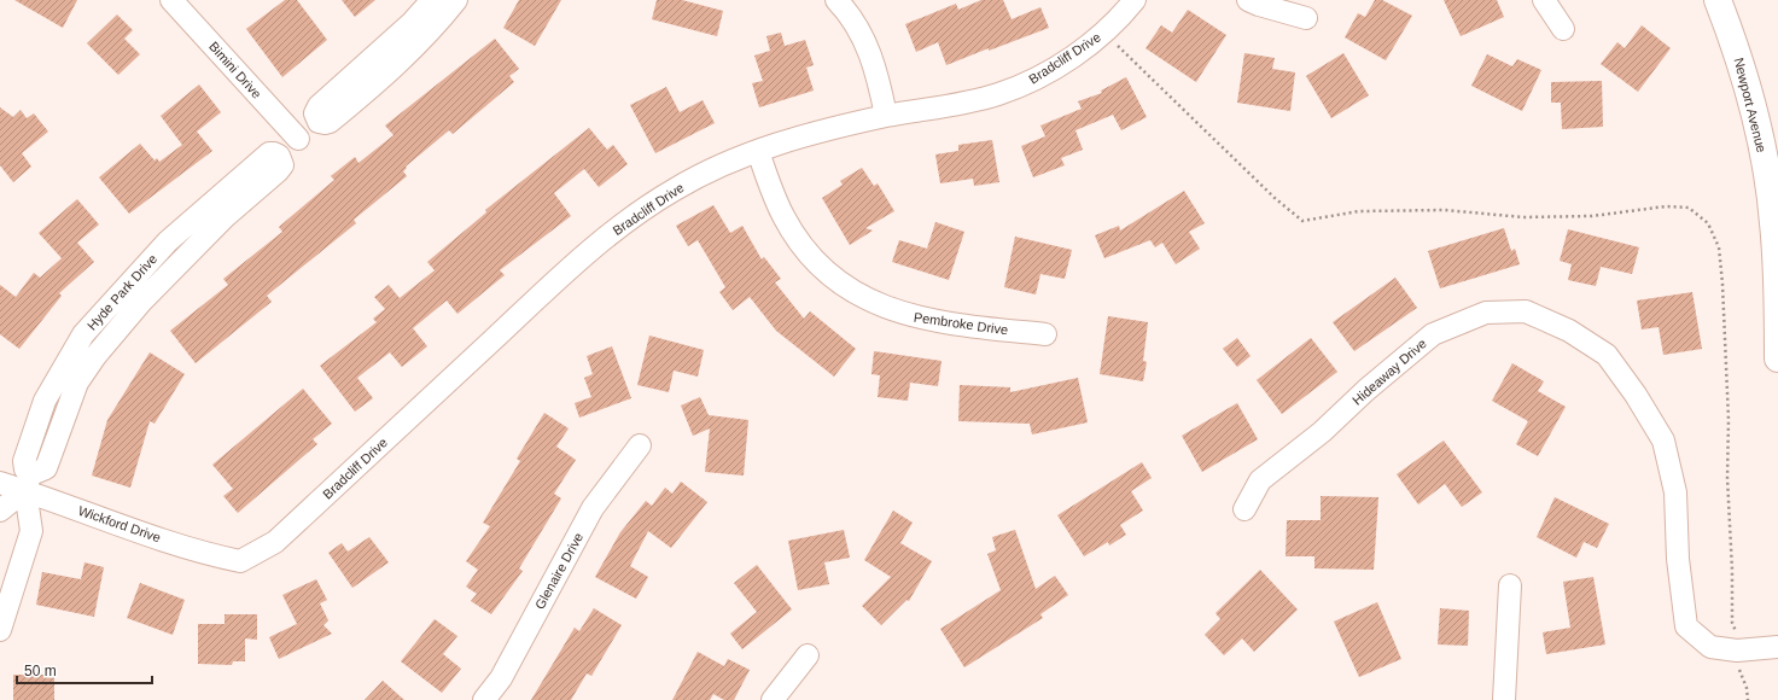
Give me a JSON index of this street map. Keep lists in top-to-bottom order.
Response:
{
  "streets": {
    "main road": ["Newport Avenue"],
    "street": [
      "Bradcliff Drive",
      "Bimini Drive",
      "Hyde Park Drive",
      "Pembroke Drive",
      "Hideaway Drive",
      "Wickford Drive",
      "Glenaire Drive"
    ]
  },
  "crossings": [
    ["Bradcliff Drive", "Pembroke Drive"],
    ["Bradcliff Drive", "Wickford Drive"],
    ["Bimini Drive", "Hyde Park Drive"],
    ["Hyde Park Drive", "Wickford Drive"]
  ],
  "scale_bar": "50 m"
}
